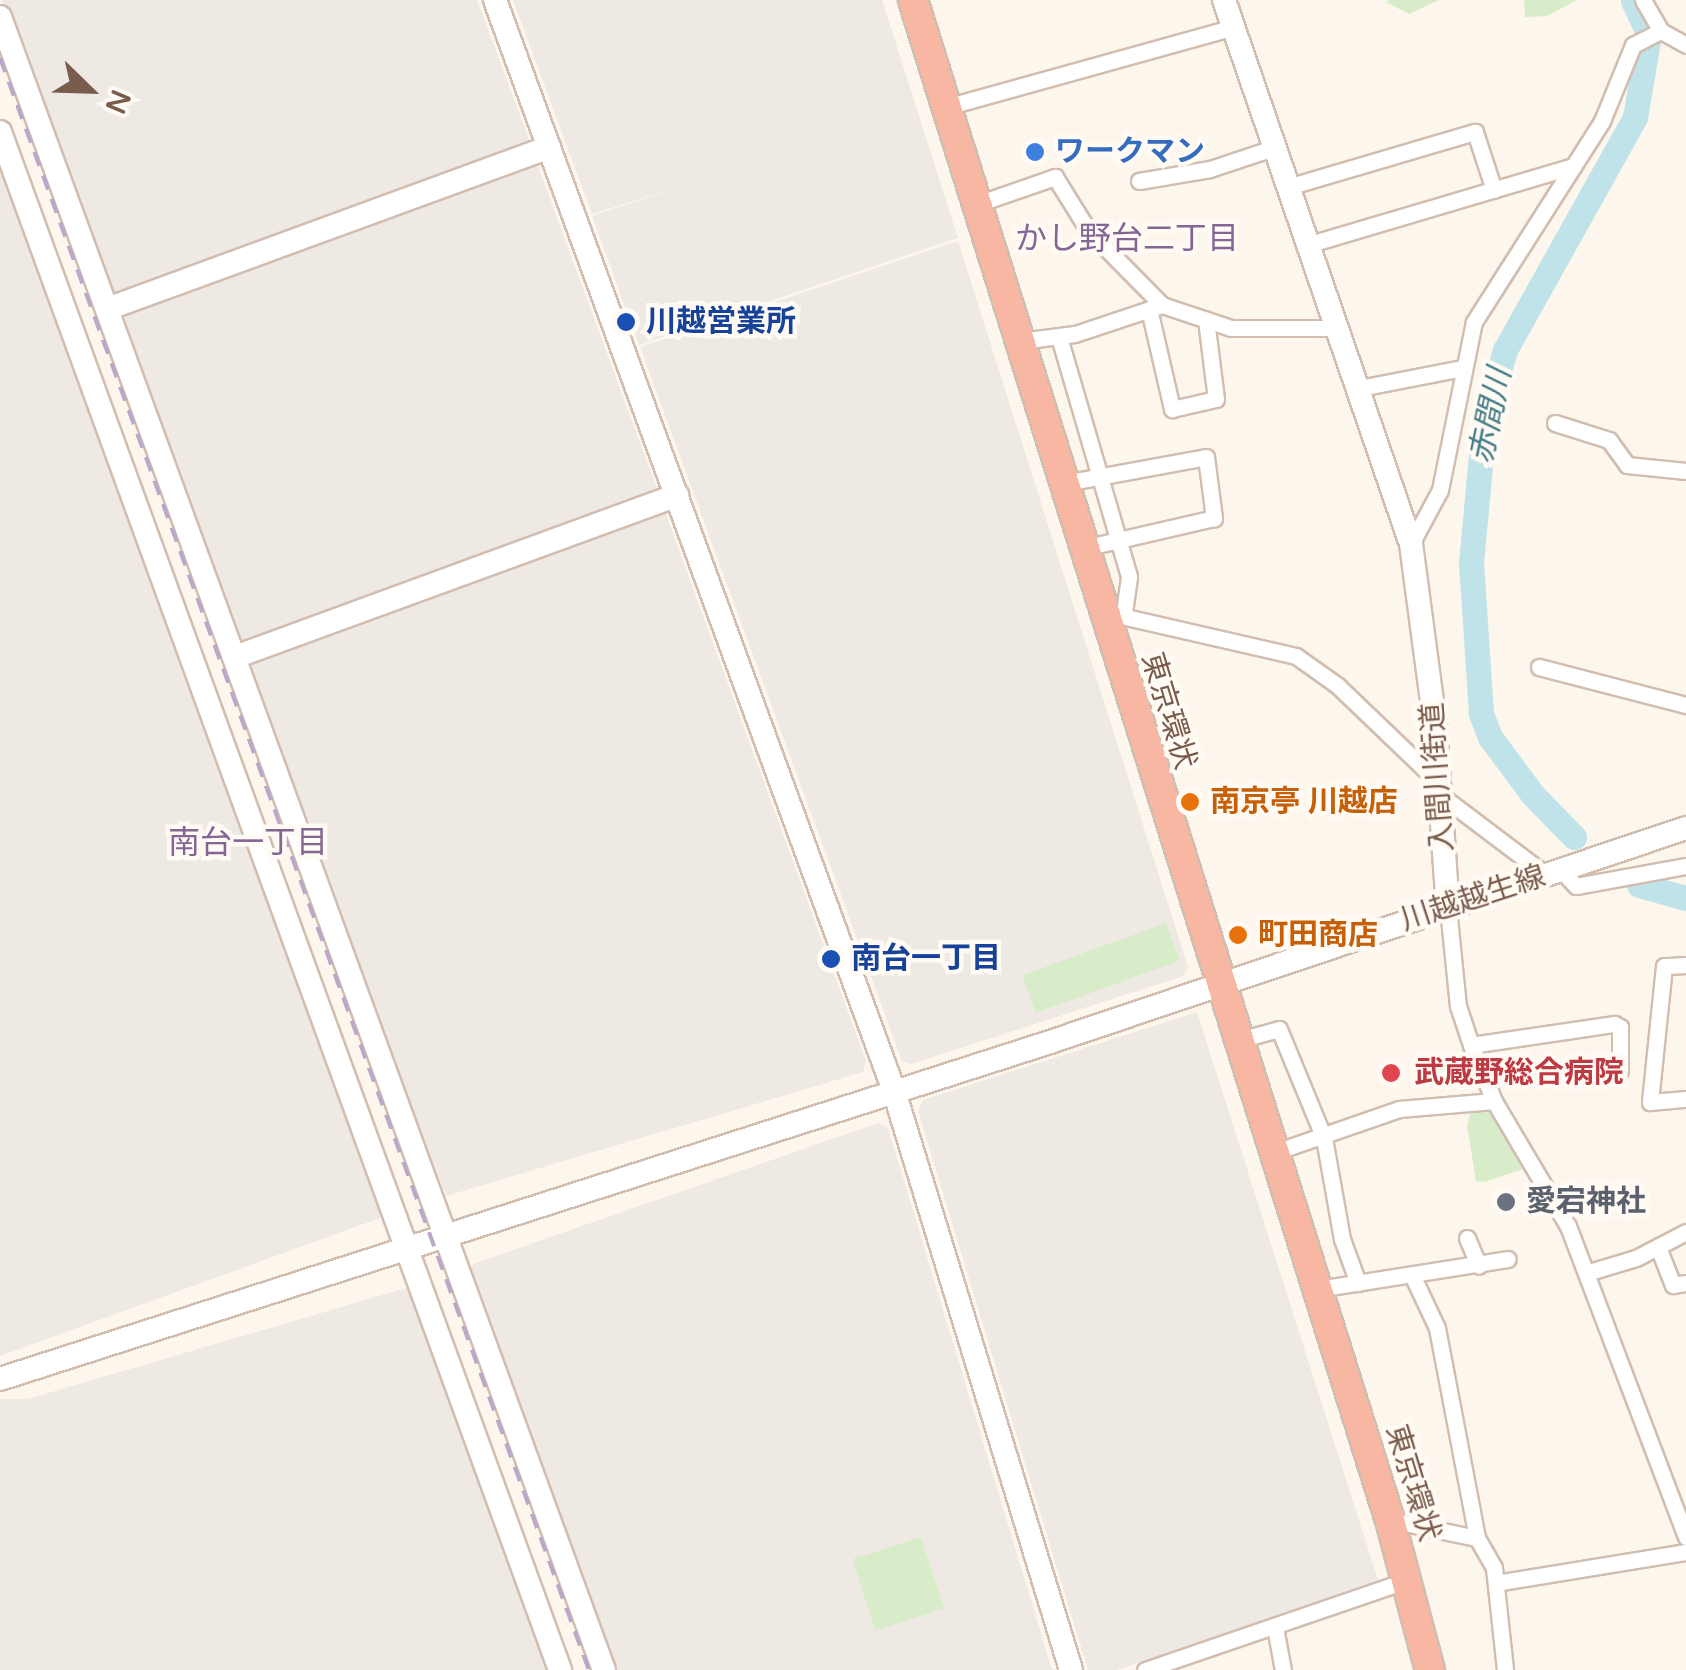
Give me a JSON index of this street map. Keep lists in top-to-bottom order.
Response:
{
  "streets": {
    "highway": ["東京環状"],
    "street": ["入間川街道", "川越越生線"]
  },
  "crossings": [
    ["東京環状", "川越越生線"],
    ["入間川街道", "川越越生線"]
  ],
  "districts": ["かし野台二丁目", "南台一丁目"],
  "water": ["赤間川"],
  "places": [
    "ワークマン",
    "川越営業所",
    "南京亭 川越店",
    "町田商店",
    "南台一丁目",
    "武蔵野総合病院",
    "愛宕神社"
  ],
  "north": "bottom right"
}
